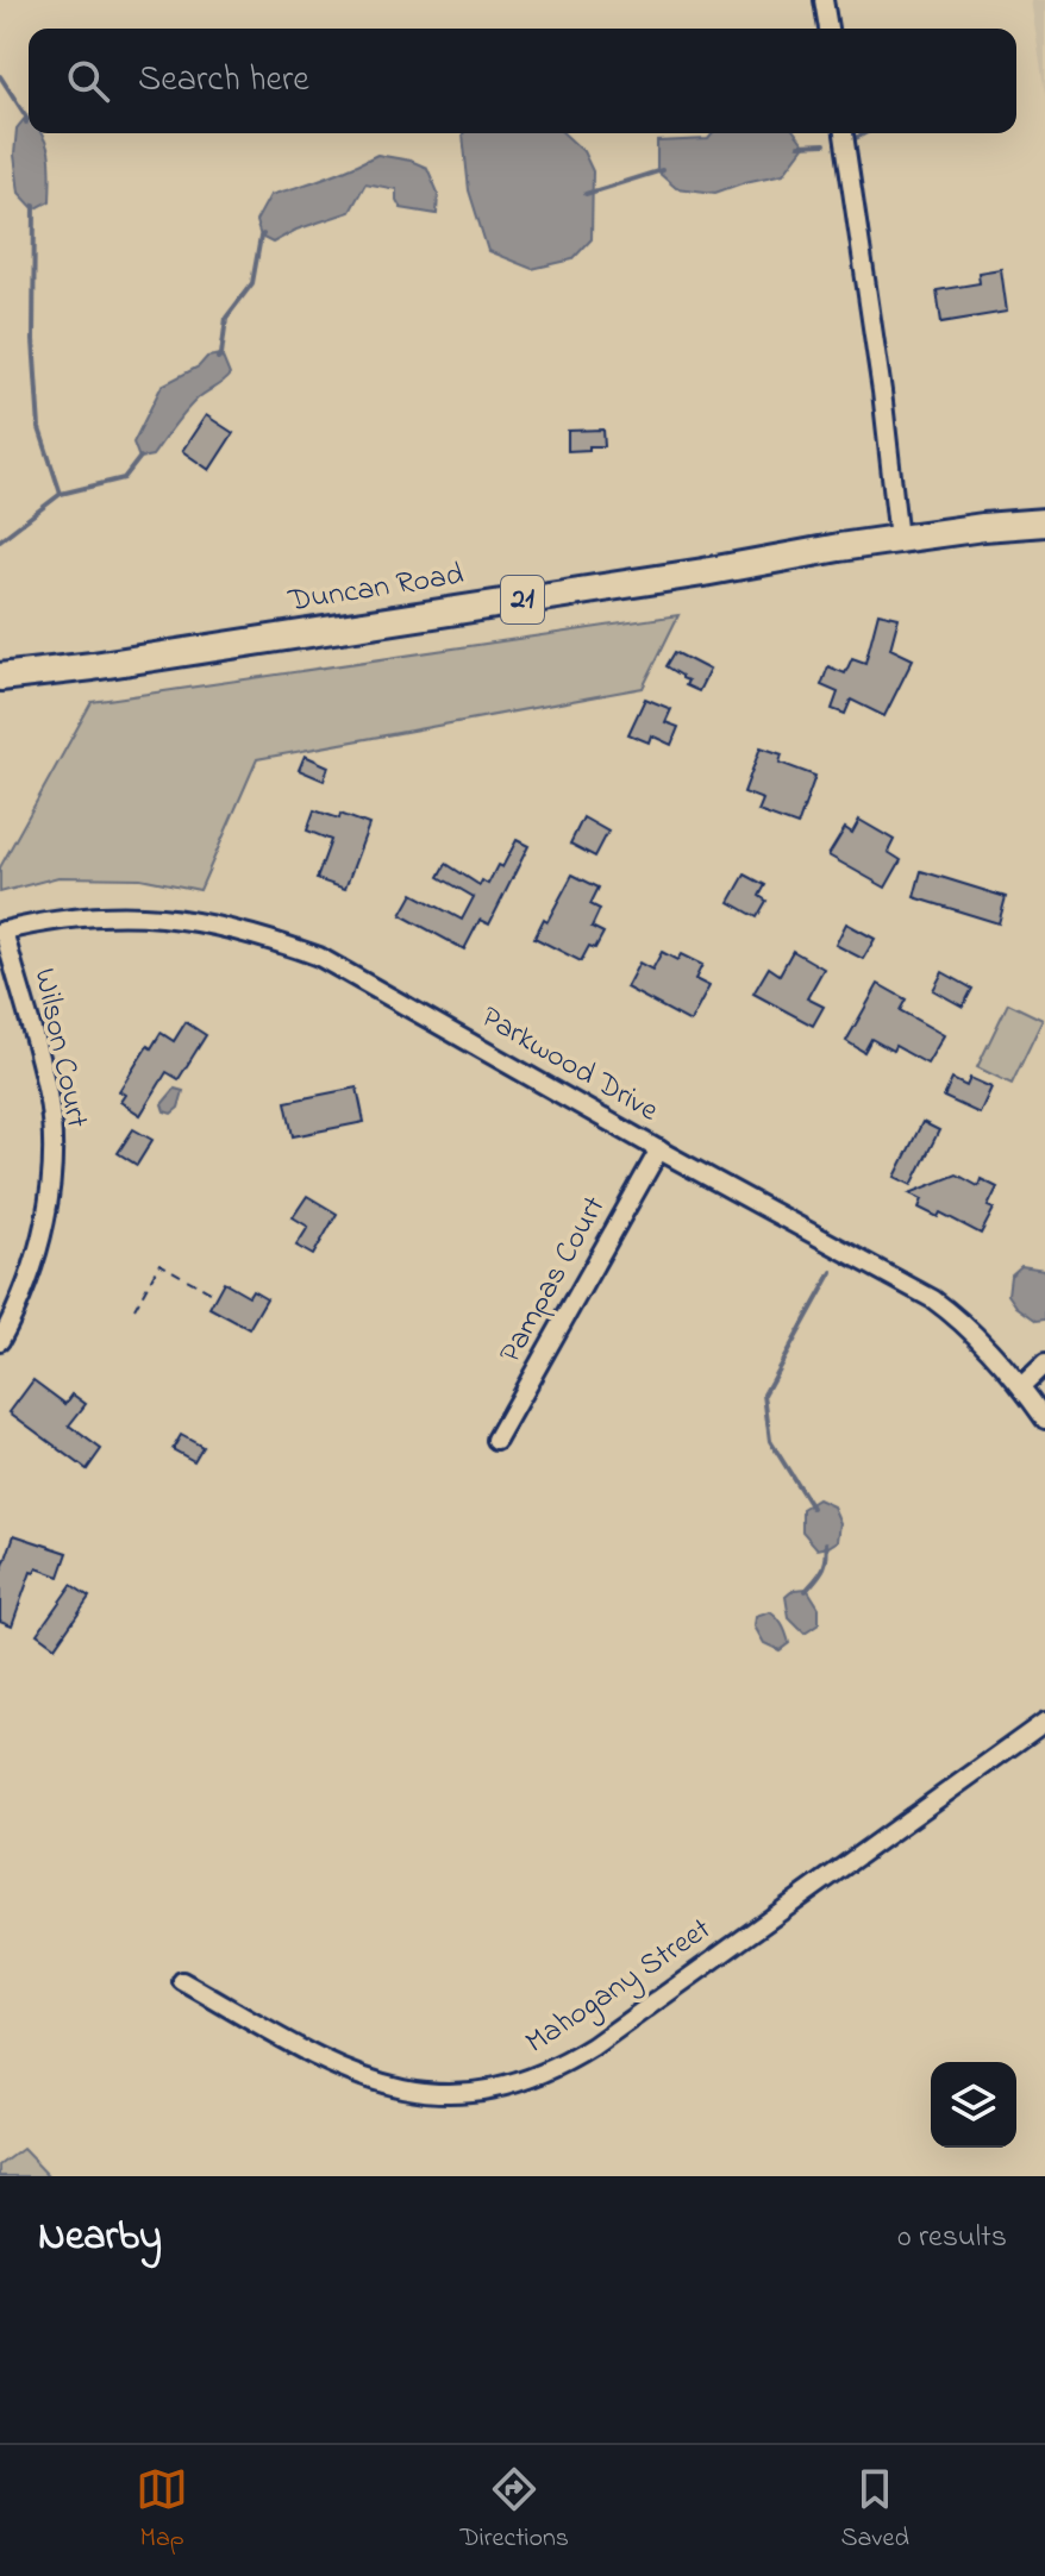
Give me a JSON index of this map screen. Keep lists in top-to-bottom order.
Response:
{
  "streets": {
    "highway": ["Duncan Road", "21"],
    "street": [
      "Wilson Court",
      "Parkwood Drive",
      "Pampas Court",
      "Mahogany Street"
    ]
  },
  "crossings": [
    ["Wilson Court", "Parkwood Drive"],
    ["Parkwood Drive", "Pampas Court"]
  ],
  "page": {
    "search": "Search here",
    "heading": ["Nearby", "0 results"],
    "nav": ["Map", "Directions", "Saved"]
  }
}
